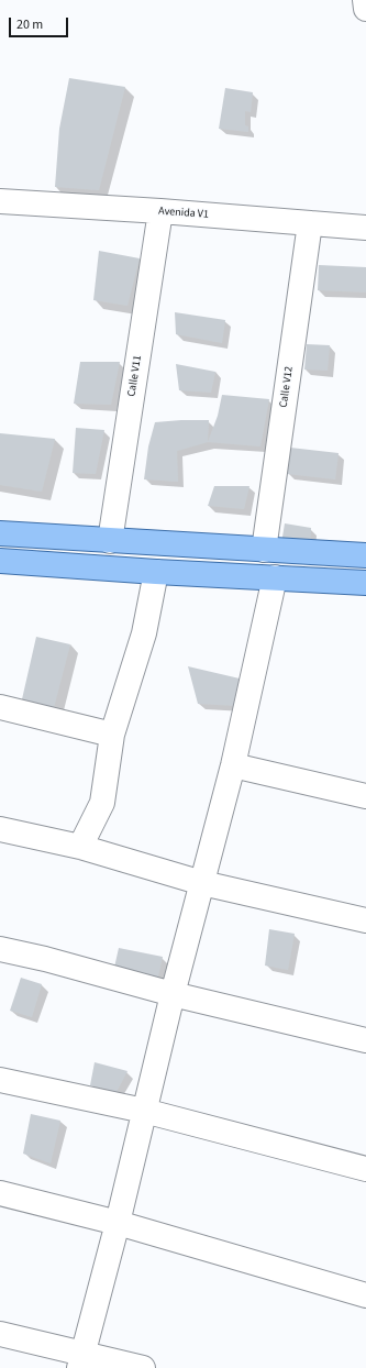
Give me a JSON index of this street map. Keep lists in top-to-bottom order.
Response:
{
  "streets": {
    "street": ["Avenida V1", "Calle V11", "Calle V12"]
  },
  "crossings": [
    ["Avenida V1", "Calle V11"],
    ["Avenida V1", "Calle V12"]
  ],
  "scale_bar": "20 m"
}
